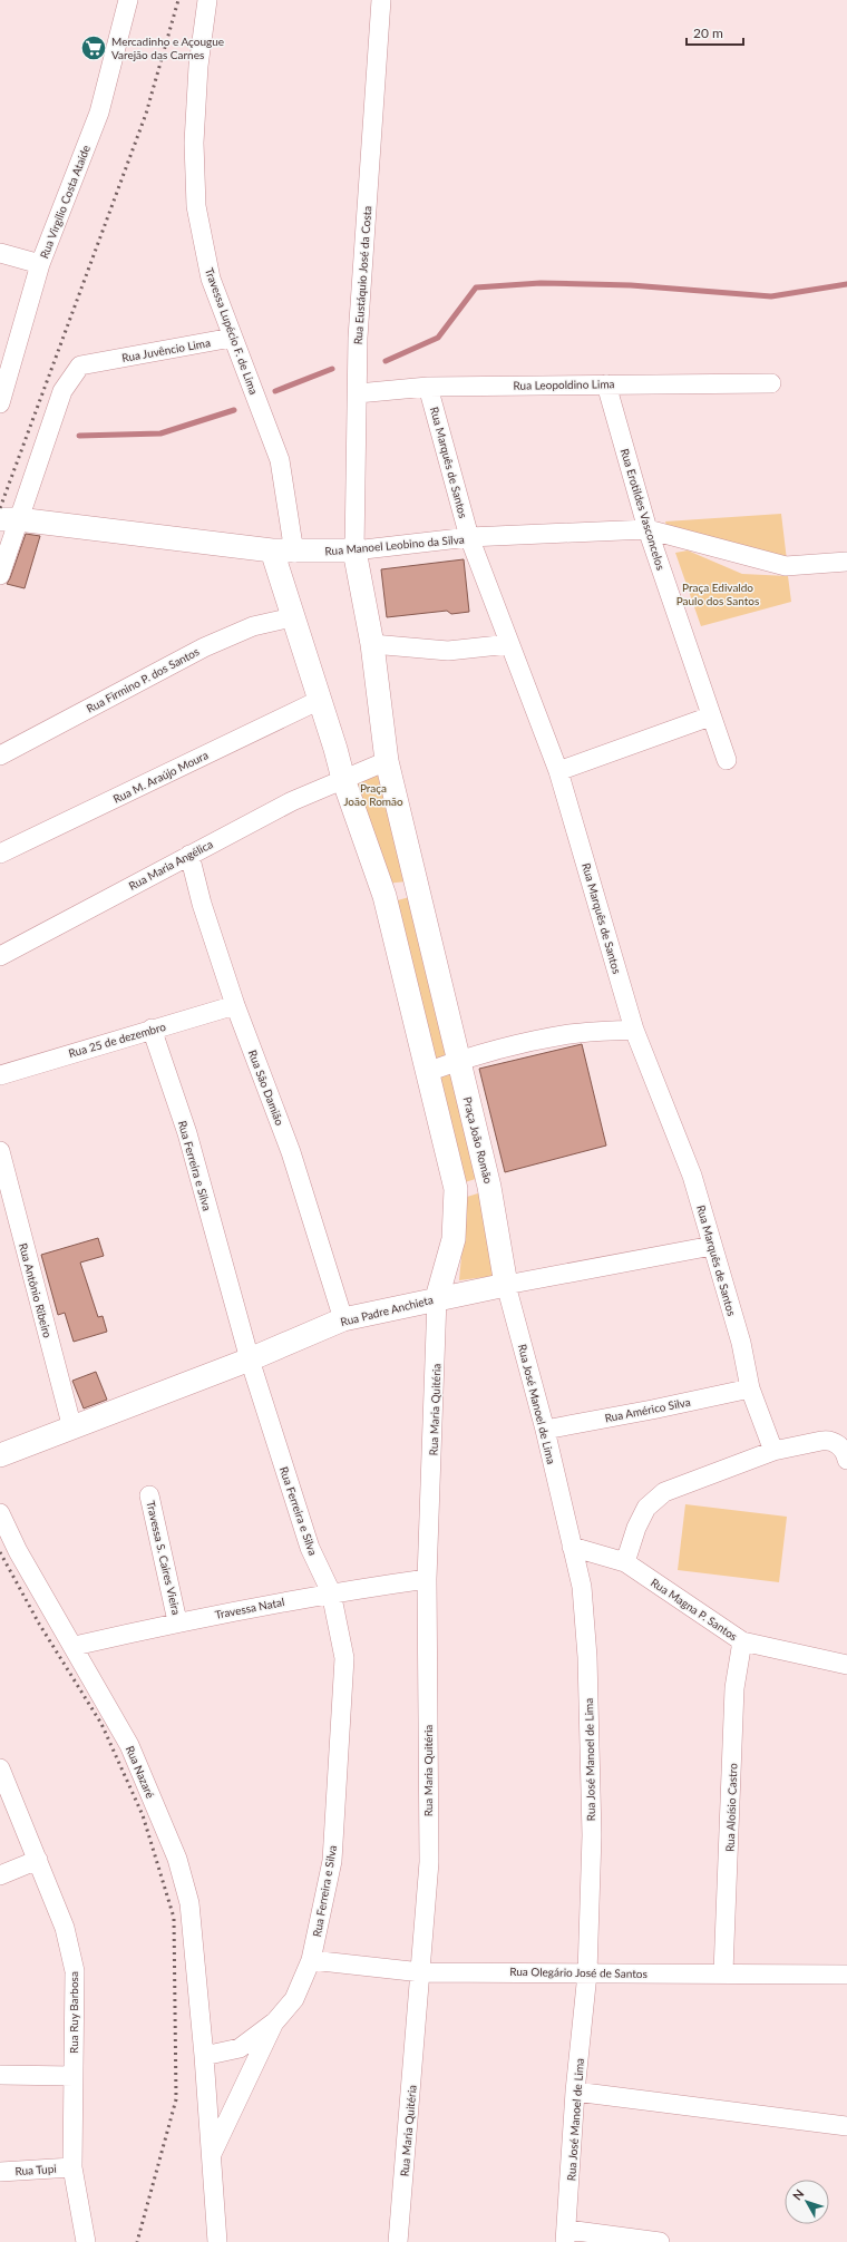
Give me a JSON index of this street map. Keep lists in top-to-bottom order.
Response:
{
  "streets": {
    "street": [
      "Rua Virgílio Costa Ataíde",
      "Rua Eustáquio José da Costa",
      "Travessa Lupécio F. de Lima",
      "Rua Juvêncio Lima",
      "Rua Leopoldino Lima",
      "Rua Marquês de Santos",
      "Rua Erotildes Vasconcelos",
      "Rua Manoel Leobino da Silva",
      "Rua Firmino P. dos Santos",
      "Rua M. Araújo Moura",
      "Rua Maria Angélica",
      "Rua 25 de dezembro",
      "Rua São Damião",
      "Praça João Romão",
      "Rua Ferreira e Silva",
      "Rua Antônio Ribeiro",
      "Rua Padre Anchieta",
      "Rua José Manoel de Lima",
      "Rua Maria Quitéria",
      "Rua Américo Silva",
      "Travessa S. Caires Vieira",
      "Travessa Natal",
      "Rua Magna P. Santos",
      "Rua Nazaré",
      "Rua Aloísio Castro",
      "Rua Olegário José de Santos",
      "Rua Ruy Barbosa",
      "Rua Tupi"
    ]
  },
  "crossings": [
    ["Rua Eustáquio José da Costa", "Rua Leopoldino Lima"],
    ["Rua Eustáquio José da Costa", "Rua Manoel Leobino da Silva"],
    ["Rua Eustáquio José da Costa", "Praça João Romão"],
    ["Travessa Lupécio F. de Lima", "Rua Juvêncio Lima"],
    ["Travessa Lupécio F. de Lima", "Rua Manoel Leobino da Silva"],
    ["Rua Juvêncio Lima", "Rua Manoel Leobino da Silva"],
    ["Rua Leopoldino Lima", "Rua Marquês de Santos"],
    ["Rua Leopoldino Lima", "Rua Erotildes Vasconcelos"],
    ["Rua Marquês de Santos", "Rua Manoel Leobino da Silva"],
    ["Rua Marquês de Santos", "Rua Padre Anchieta"],
    ["Rua Marquês de Santos", "Rua Américo Silva"],
    ["Rua Erotildes Vasconcelos", "Rua Manoel Leobino da Silva"],
    ["Rua Manoel Leobino da Silva", "Praça João Romão"],
    ["Rua Maria Angélica", "Rua São Damião"],
    ["Rua Maria Angélica", "Praça João Romão"],
    ["Rua 25 de dezembro", "Rua São Damião"],
    ["Rua 25 de dezembro", "Rua Ferreira e Silva"],
    ["Rua São Damião", "Rua Padre Anchieta"],
    ["Praça João Romão", "Rua Padre Anchieta"],
    ["Praça João Romão", "Rua José Manoel de Lima"],
    ["Rua Ferreira e Silva", "Rua Padre Anchieta"],
    ["Rua Ferreira e Silva", "Travessa Natal"],
    ["Rua Ferreira e Silva", "Rua Nazaré"],
    ["Rua Ferreira e Silva", "Rua Olegário José de Santos"],
    ["Rua Antônio Ribeiro", "Rua Padre Anchieta"],
    ["Rua Padre Anchieta", "Rua José Manoel de Lima"],
    ["Rua Padre Anchieta", "Rua Maria Quitéria"],
    ["Rua José Manoel de Lima", "Rua Américo Silva"],
    ["Rua José Manoel de Lima", "Rua Magna P. Santos"],
    ["Rua José Manoel de Lima", "Rua Olegário José de Santos"],
    ["Rua Maria Quitéria", "Travessa Natal"],
    ["Rua Maria Quitéria", "Rua Olegário José de Santos"],
    ["Travessa S. Caires Vieira", "Travessa Natal"],
    ["Travessa Natal", "Rua Nazaré"],
    ["Rua Magna P. Santos", "Rua Aloísio Castro"],
    ["Rua Aloísio Castro", "Rua Olegário José de Santos"],
    ["Rua Ruy Barbosa", "Rua Tupi"]
  ],
  "parks": ["Praça Edivaldo Paulo dos Santos", "Praça João Romão"],
  "places": {
    "supermarket": ["Mercadinho e Açougue Varejão das Carnes"]
  },
  "scale_bar": "20 m",
  "north": "top left"
}
